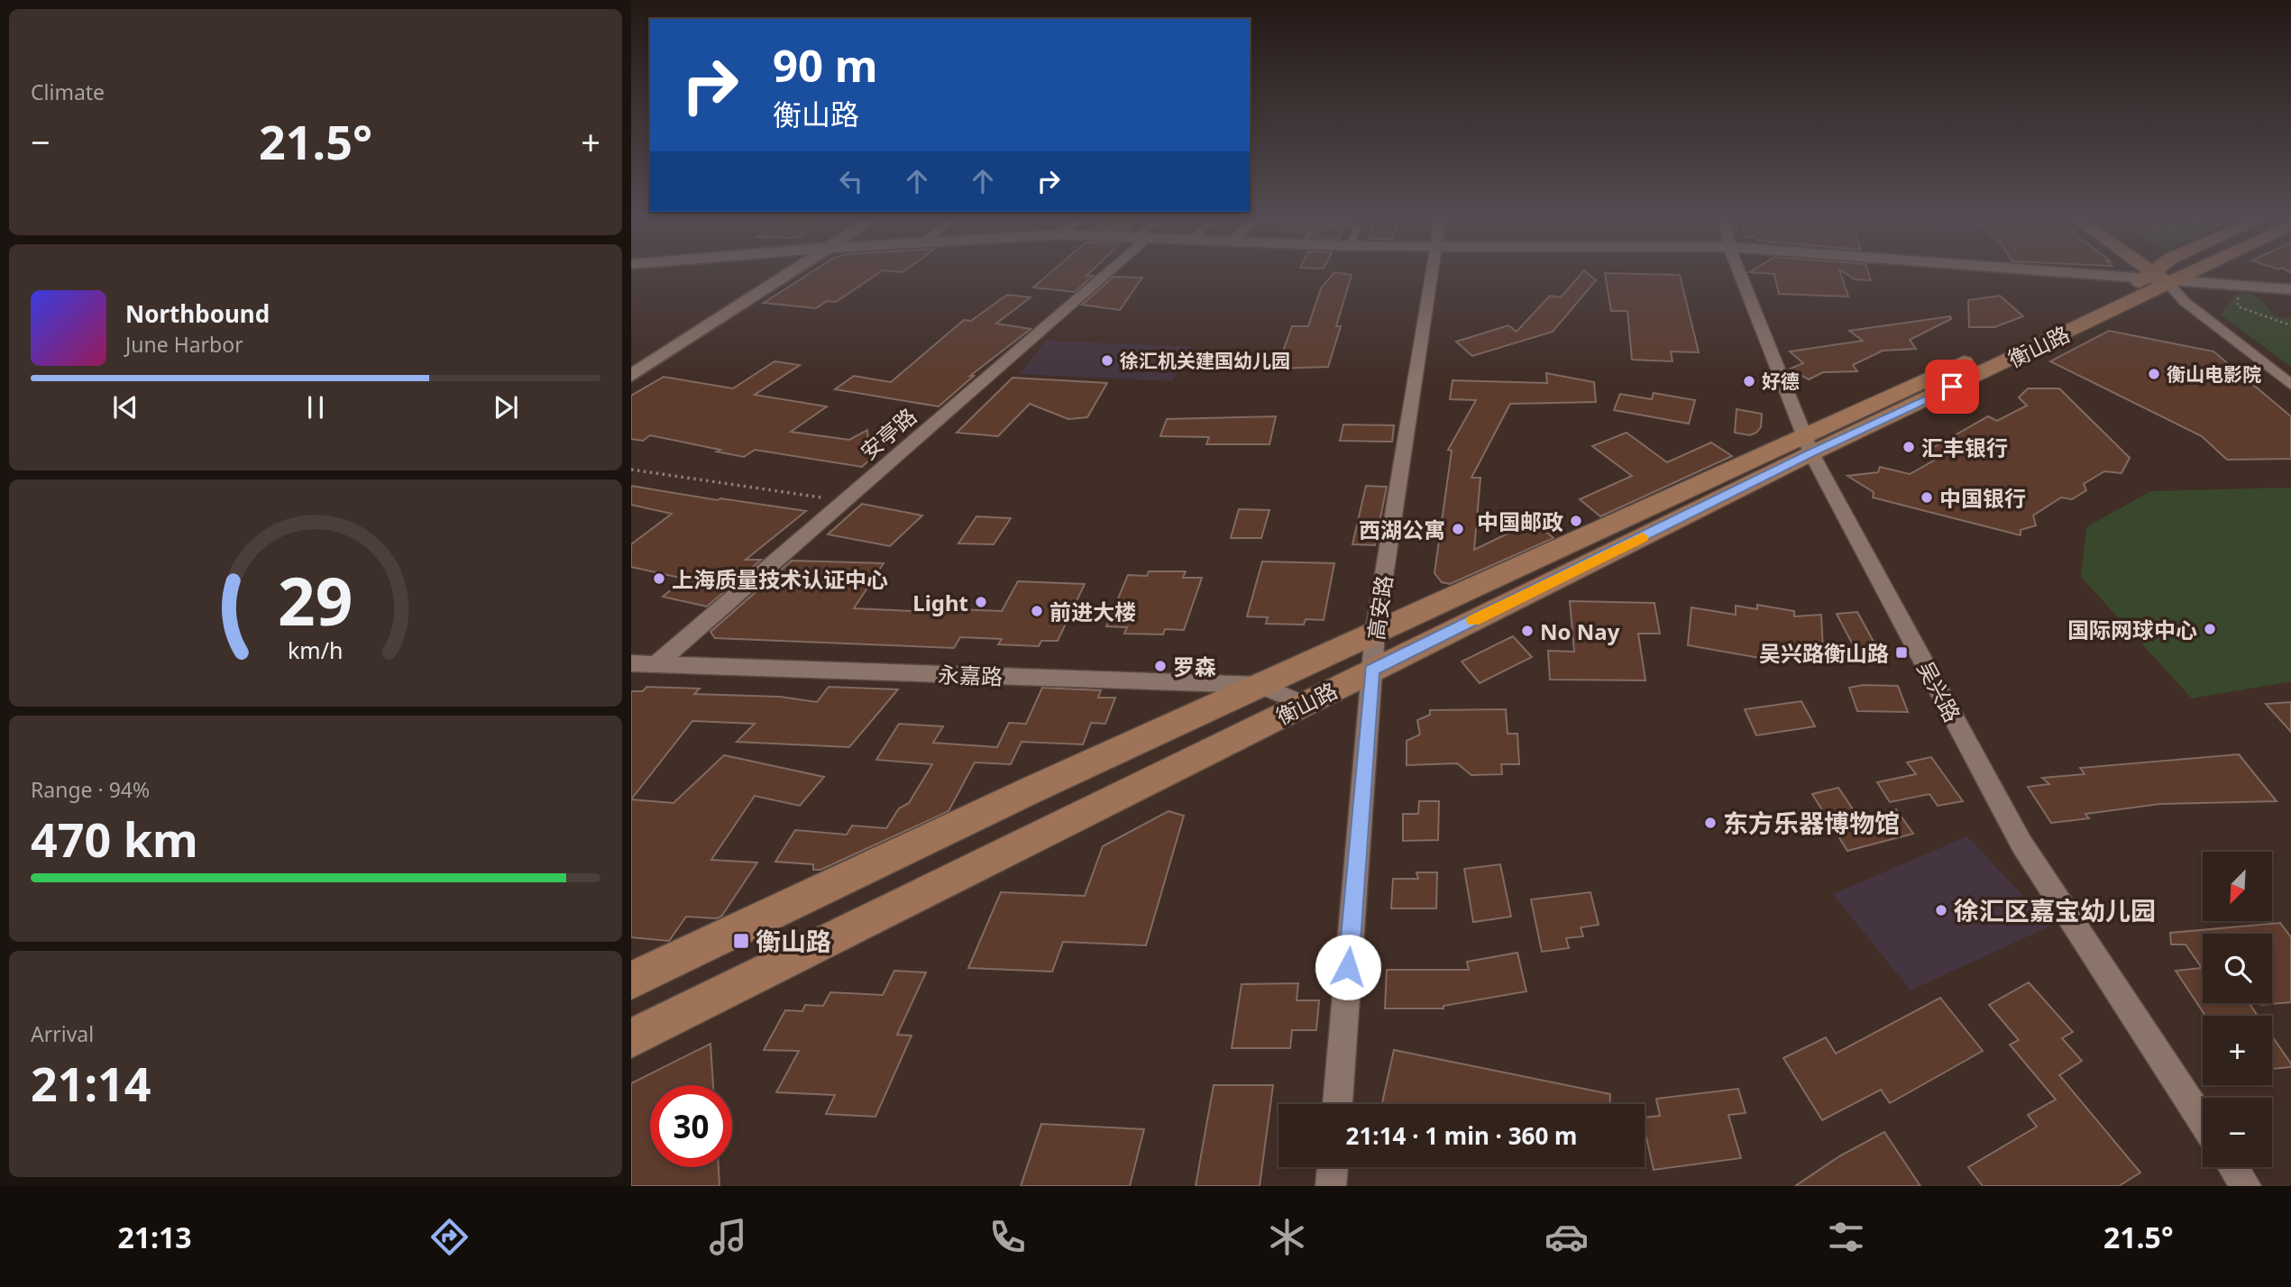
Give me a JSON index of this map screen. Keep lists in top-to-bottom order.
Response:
{
  "streets": {
    "main road": ["衡山路"],
    "street": [
      "安亭路",
      "高安路",
      "永嘉路",
      "吴兴路"
    ]
  },
  "crossings": [
    ["衡山路", "高安路"],
    ["衡山路", "永嘉路"],
    ["衡山路", "吴兴路"],
    ["安亭路", "永嘉路"]
  ],
  "places": {
    "other": [
      "徐汇机关建国幼儿园",
      "衡山电影院",
      "好德",
      "汇丰银行",
      "中国银行",
      "中国邮政",
      "西湖公寓",
      "上海质量技术认证中心",
      "Light",
      "前进大楼",
      "国际网球中心",
      "No Nay",
      "罗森",
      "东方乐器博物馆",
      "徐汇区嘉宝幼儿园"
    ],
    "transit": ["吴兴路衡山路", "衡山路"]
  },
  "north": "bottom left",
  "page": {
    "tile": [
      "Climate",
      ["Range · 94%", "470 km"],
      ["Arrival", "21:14"]
    ],
    "turn": ["90 m", "衡山路"],
    "heat": ["−", "21.5°", "+"],
    "song": ["Northbound", "June Harbor"],
    "map_buttons": ["+", "−"],
    "limit": "30",
    "trip": "21:14 · 1 min · 360 m",
    "tabs": ["21:13", "21.5°"],
    "gauge": ["29", "km/h"]
  }
}
